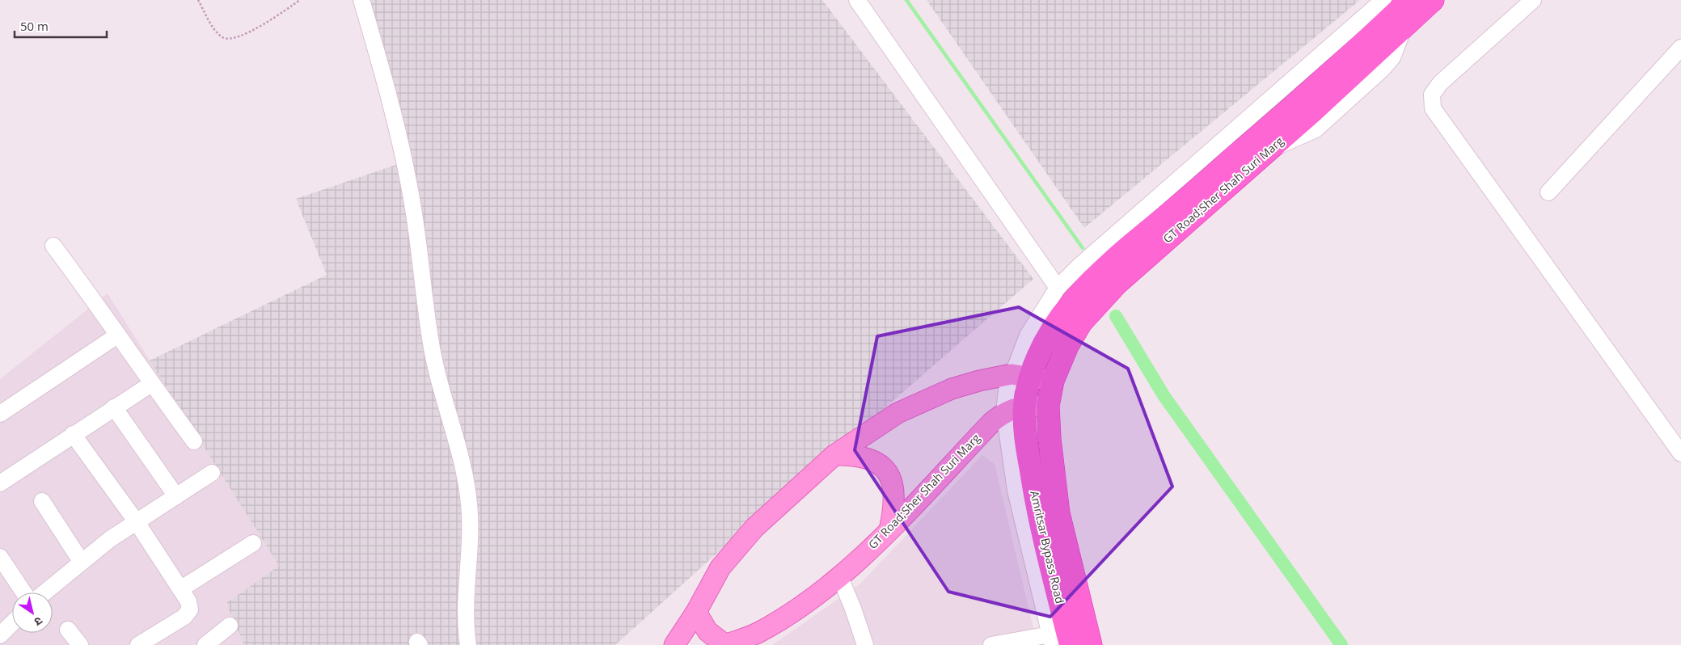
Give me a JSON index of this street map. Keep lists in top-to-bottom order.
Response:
{
  "streets": {
    "highway": ["GT Road;Sher Shah Suri Marg", "Amritsar Bypass Road"]
  },
  "crossings": [
    ["GT Road;Sher Shah Suri Marg", "Amritsar Bypass Road"]
  ],
  "scale_bar": "50 m",
  "north": "bottom right"
}
